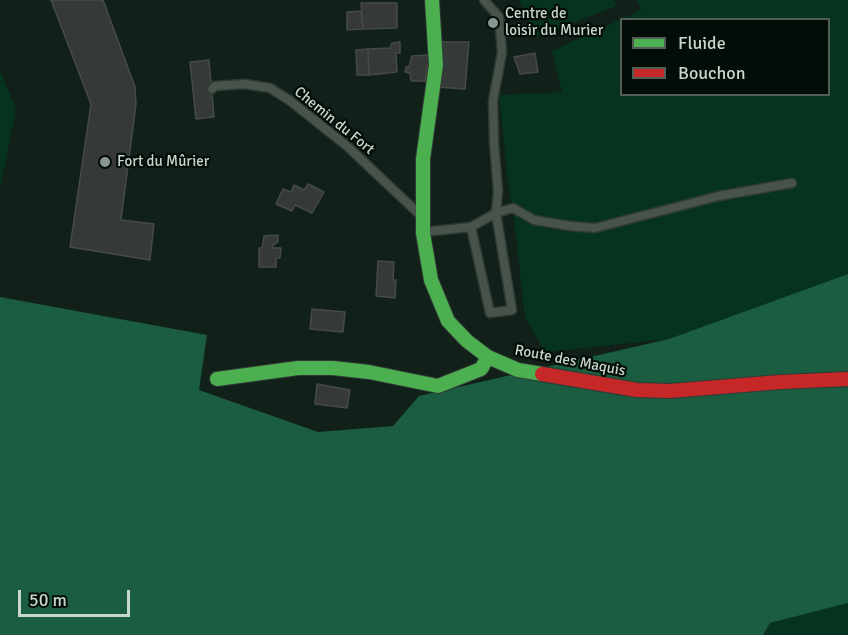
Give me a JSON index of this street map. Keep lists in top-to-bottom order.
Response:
{
  "streets": {
    "street": ["Route des Maquis"],
    "lane": ["Chemin du Fort"]
  },
  "crossings": [
    ["Chemin du Fort", "Route des Maquis"]
  ],
  "places": ["Centre de loisir du Murier", "Fort du Mûrier"],
  "legend": ["Fluide", "Bouchon"],
  "scale_bar": "50 m"
}
